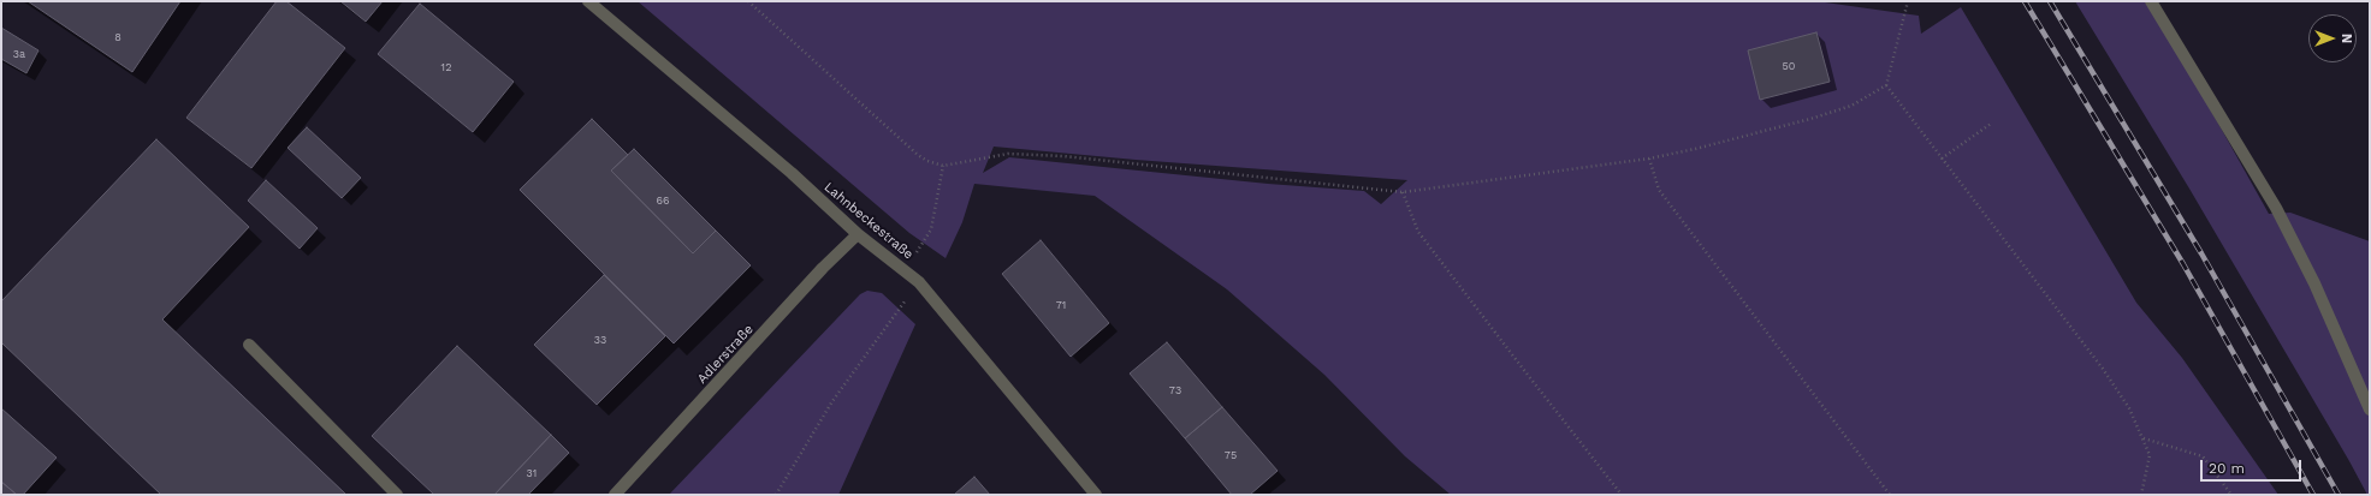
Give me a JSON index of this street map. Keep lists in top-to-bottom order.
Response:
{
  "streets": {
    "street": ["Lahnbeckestraße", "Adlerstraße"]
  },
  "crossings": [
    ["Lahnbeckestraße", "Adlerstraße"]
  ],
  "house_numbers": [
    "8",
    "3a",
    "50",
    "12",
    "66",
    "71",
    "33",
    "73",
    "75",
    "31"
  ],
  "scale_bar": "20 m",
  "north": "right"
}
